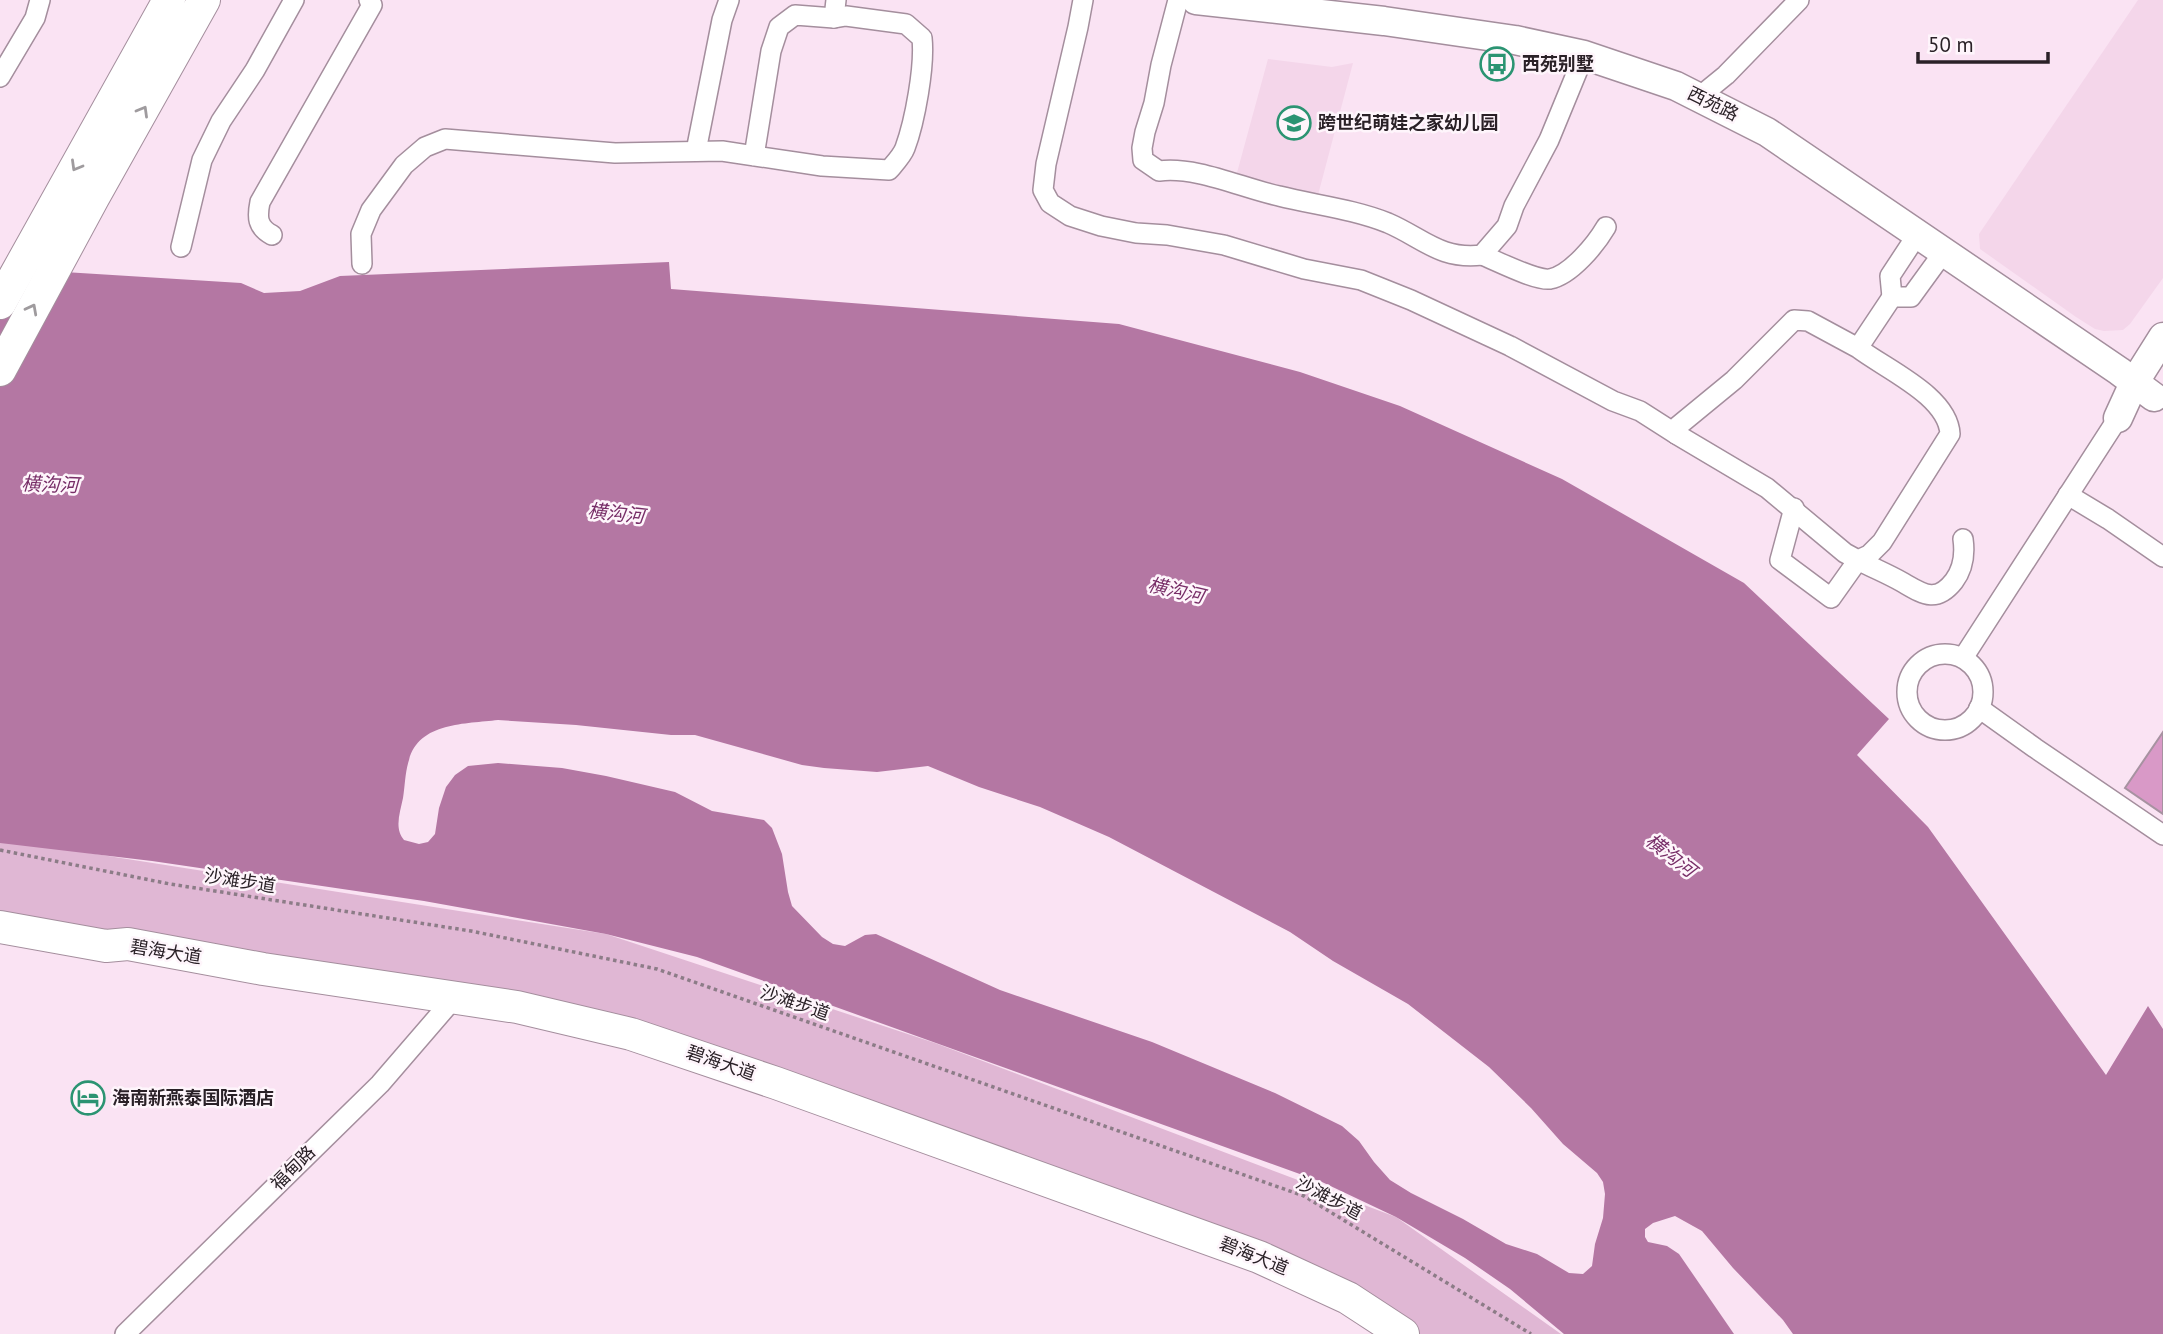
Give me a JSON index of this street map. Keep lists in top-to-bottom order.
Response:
{
  "streets": {
    "main road": ["西苑路", "碧海大道"],
    "street": ["福甸路"],
    "path": ["沙滩步道"]
  },
  "crossings": [
    ["碧海大道", "福甸路"]
  ],
  "water": ["横沟河"],
  "places": {
    "bus stop": ["西苑别墅"],
    "school or university": ["跨世纪萌娃之家幼儿园"],
    "hotel": ["海南新燕泰国际酒店"]
  },
  "scale_bar": "50 m"
}
